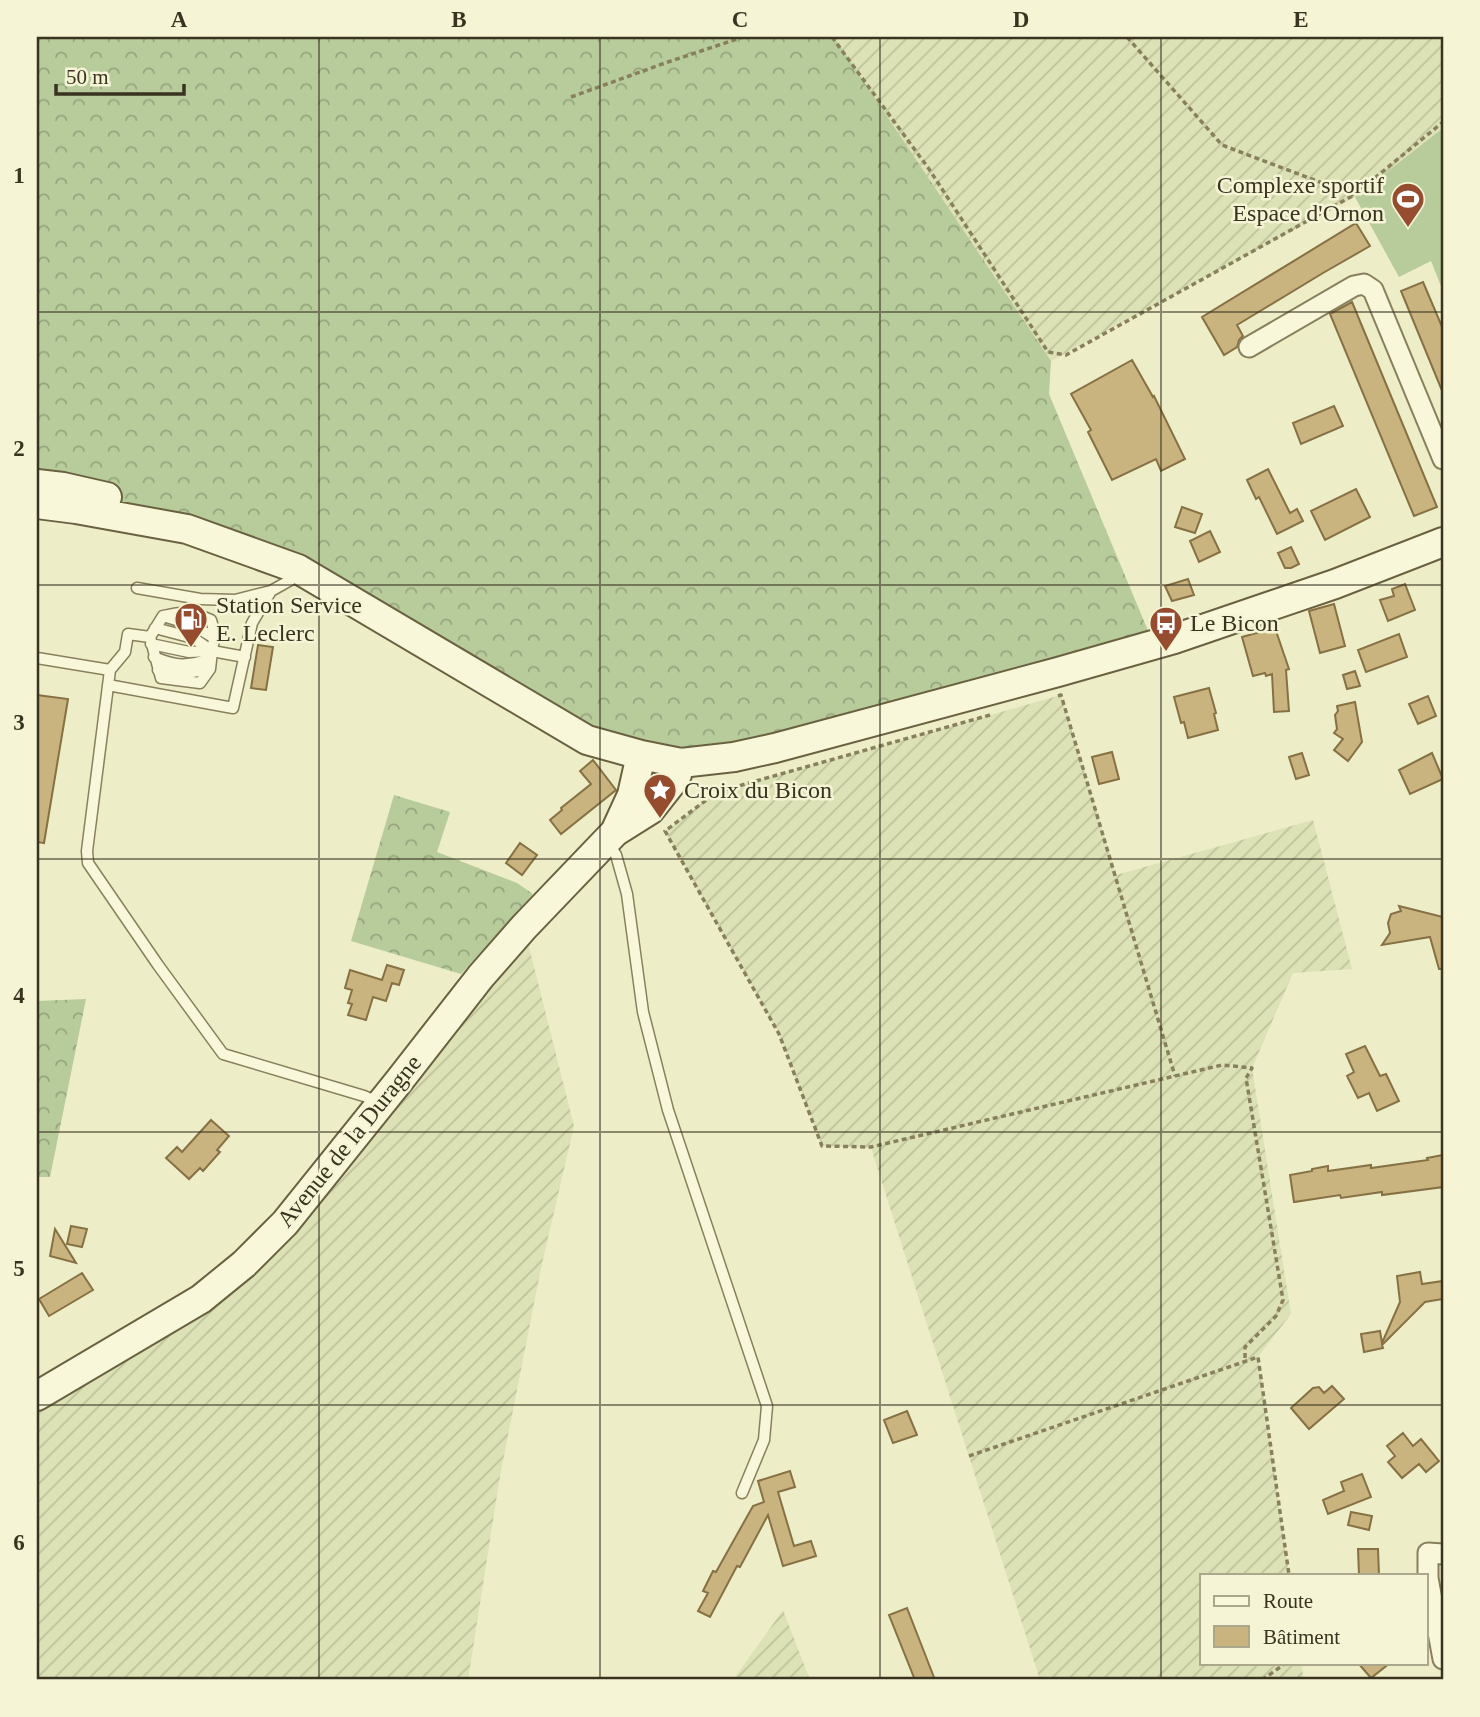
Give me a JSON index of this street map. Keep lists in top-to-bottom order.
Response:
{
  "streets": {
    "main road": ["Avenue de la Duragne"]
  },
  "places": {
    "sports": ["Complexe sportif Espace d'Ornon"],
    "fuel station": ["Station Service E. Leclerc"],
    "bus stop": ["Le Bicon"],
    "place": ["Croix du Bicon"]
  },
  "legend": ["Route", "Bâtiment"],
  "scale_bar": "50 m",
  "grid": {
    "columns": [
      "A",
      "B",
      "C",
      "D",
      "E"
    ],
    "rows": [
      "1",
      "2",
      "3",
      "4",
      "5",
      "6"
    ]
  }
}
